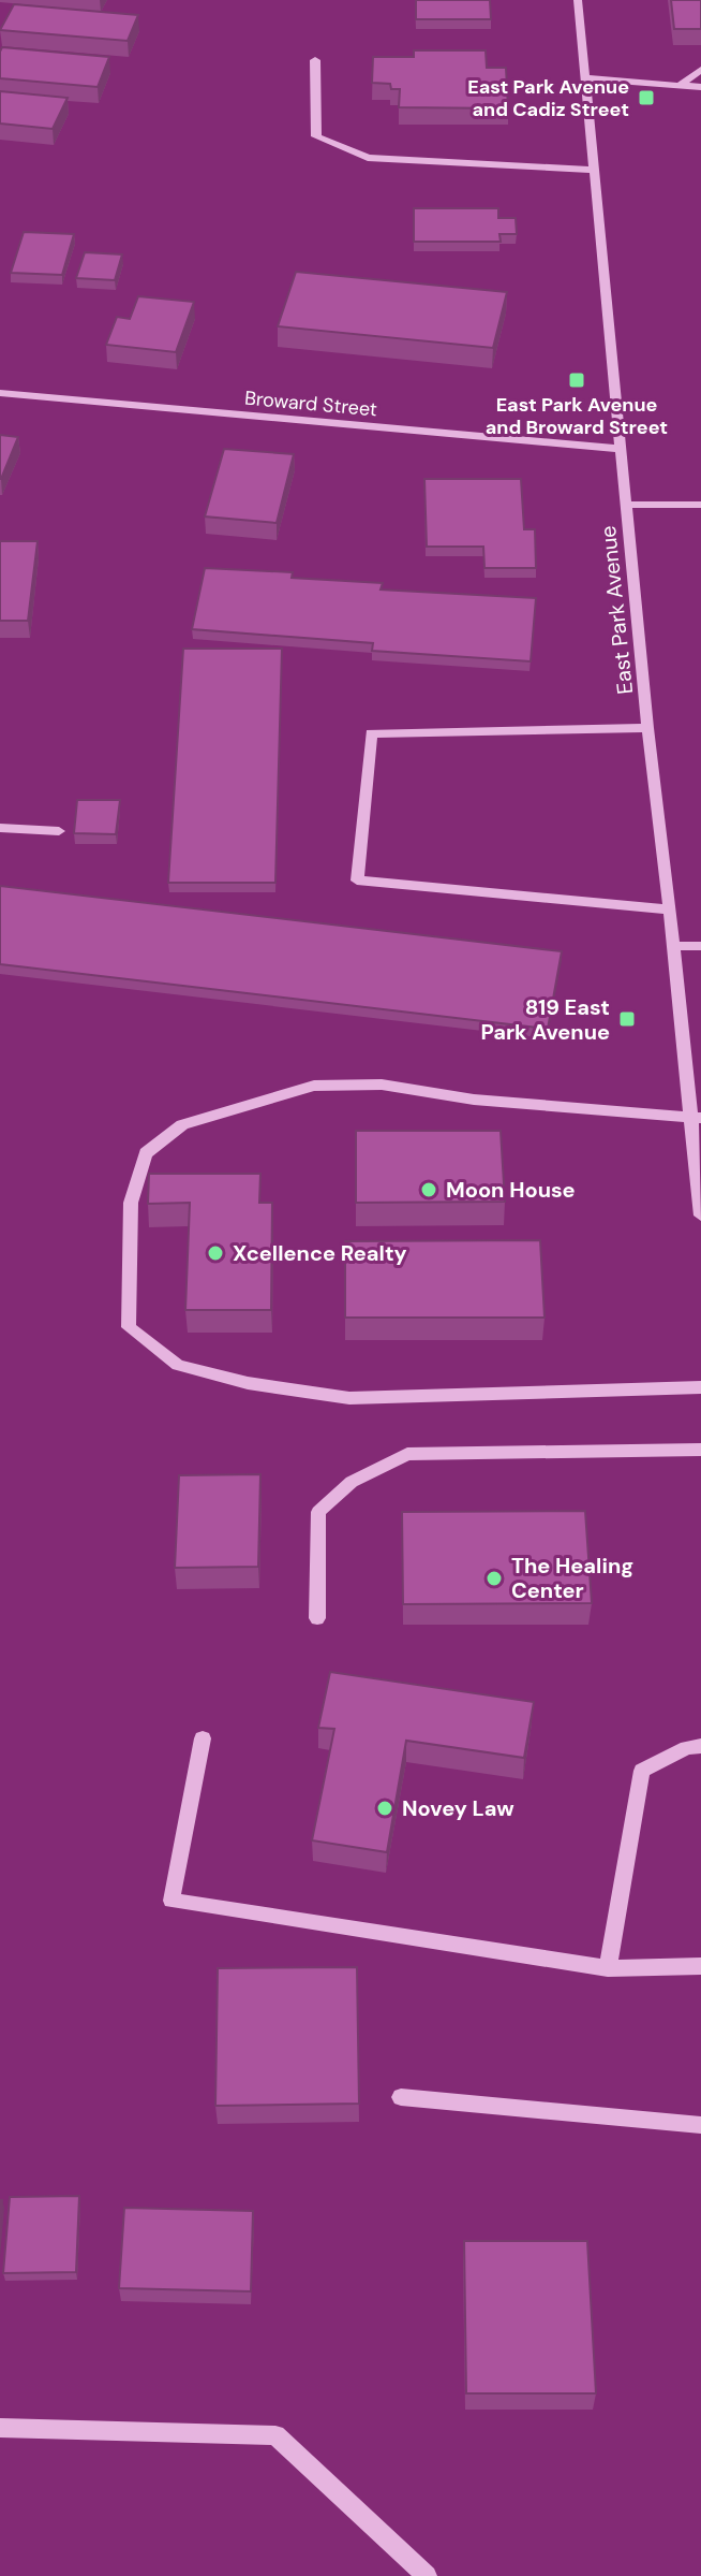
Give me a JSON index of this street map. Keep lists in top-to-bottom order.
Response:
{
  "streets": {
    "street": ["Broward Street", "East Park Avenue"]
  },
  "crossings": [
    ["Broward Street", "East Park Avenue"]
  ],
  "places": {
    "transit": ["East Park Avenue and Cadiz Street", "East Park Avenue and Broward Street", "819 East Park Avenue"],
    "other": [
      "Moon House",
      "Xcellence Realty",
      "The Healing Center",
      "Novey Law"
    ]
  }
}
